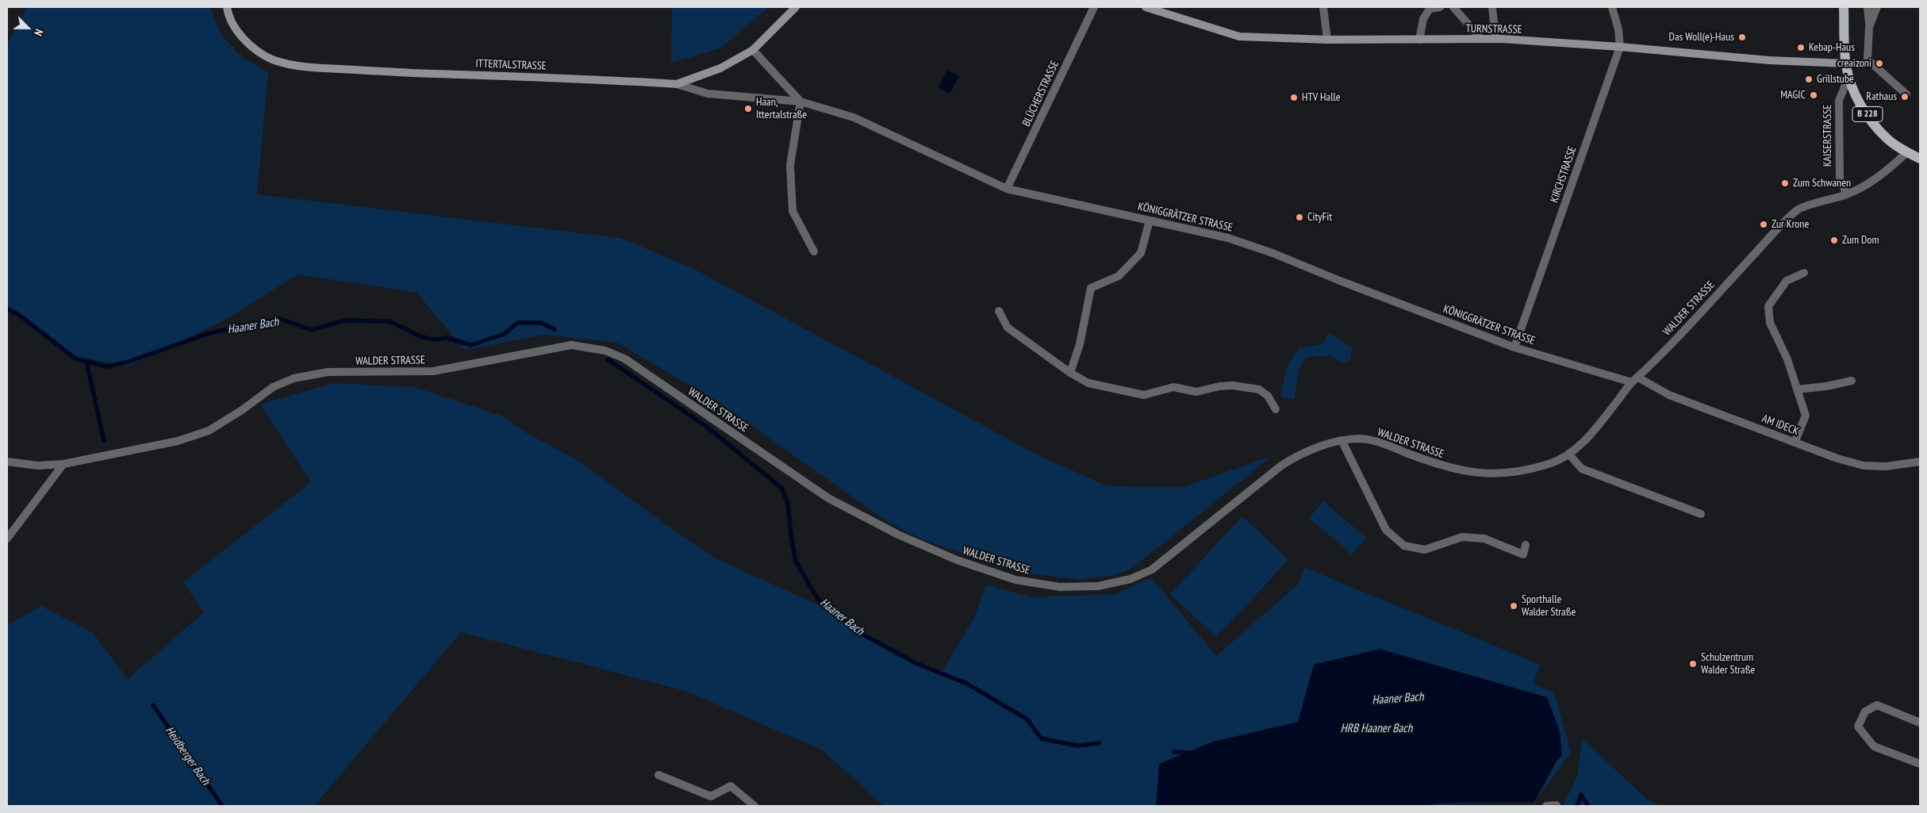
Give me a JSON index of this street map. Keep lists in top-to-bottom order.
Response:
{
  "streets": {
    "main road": ["TURNSTRASSE", "ITTERTALSTRASSE", "B 228"],
    "street": [
      "BLÜCHERSTRASSE",
      "KAISERSTRASSE",
      "KIRCHSTRASSE",
      "KÖNIGGRÄTZER STRASSE",
      "WALDER STRASSE",
      "AM IDECK"
    ]
  },
  "crossings": [
    ["TURNSTRASSE", "B 228"],
    ["TURNSTRASSE", "KIRCHSTRASSE"],
    ["ITTERTALSTRASSE", "KÖNIGGRÄTZER STRASSE"],
    ["BLÜCHERSTRASSE", "KÖNIGGRÄTZER STRASSE"],
    ["B 228", "KAISERSTRASSE"],
    ["B 228", "WALDER STRASSE"],
    ["KAISERSTRASSE", "WALDER STRASSE"],
    ["KIRCHSTRASSE", "KÖNIGGRÄTZER STRASSE"],
    ["KÖNIGGRÄTZER STRASSE", "WALDER STRASSE"],
    ["KÖNIGGRÄTZER STRASSE", "AM IDECK"],
    ["WALDER STRASSE", "AM IDECK"]
  ],
  "water": ["Haaner Bach", "HRB Haaner Bach", "Heidberger Bach"],
  "places": [
    "Das Woll(e)-Haus",
    "Kebap-Haus",
    "creaizoni",
    "Grillstube",
    "MAGIC",
    "Rathaus",
    "HTV Halle",
    "Haan, Ittertalstraße",
    "Zum Schwanen",
    "CityFit",
    "Zur Krone",
    "Zum Dom",
    "Sporthalle Walder Straße",
    "Schulzentrum Walder Straße"
  ],
  "north": "bottom right"
}
